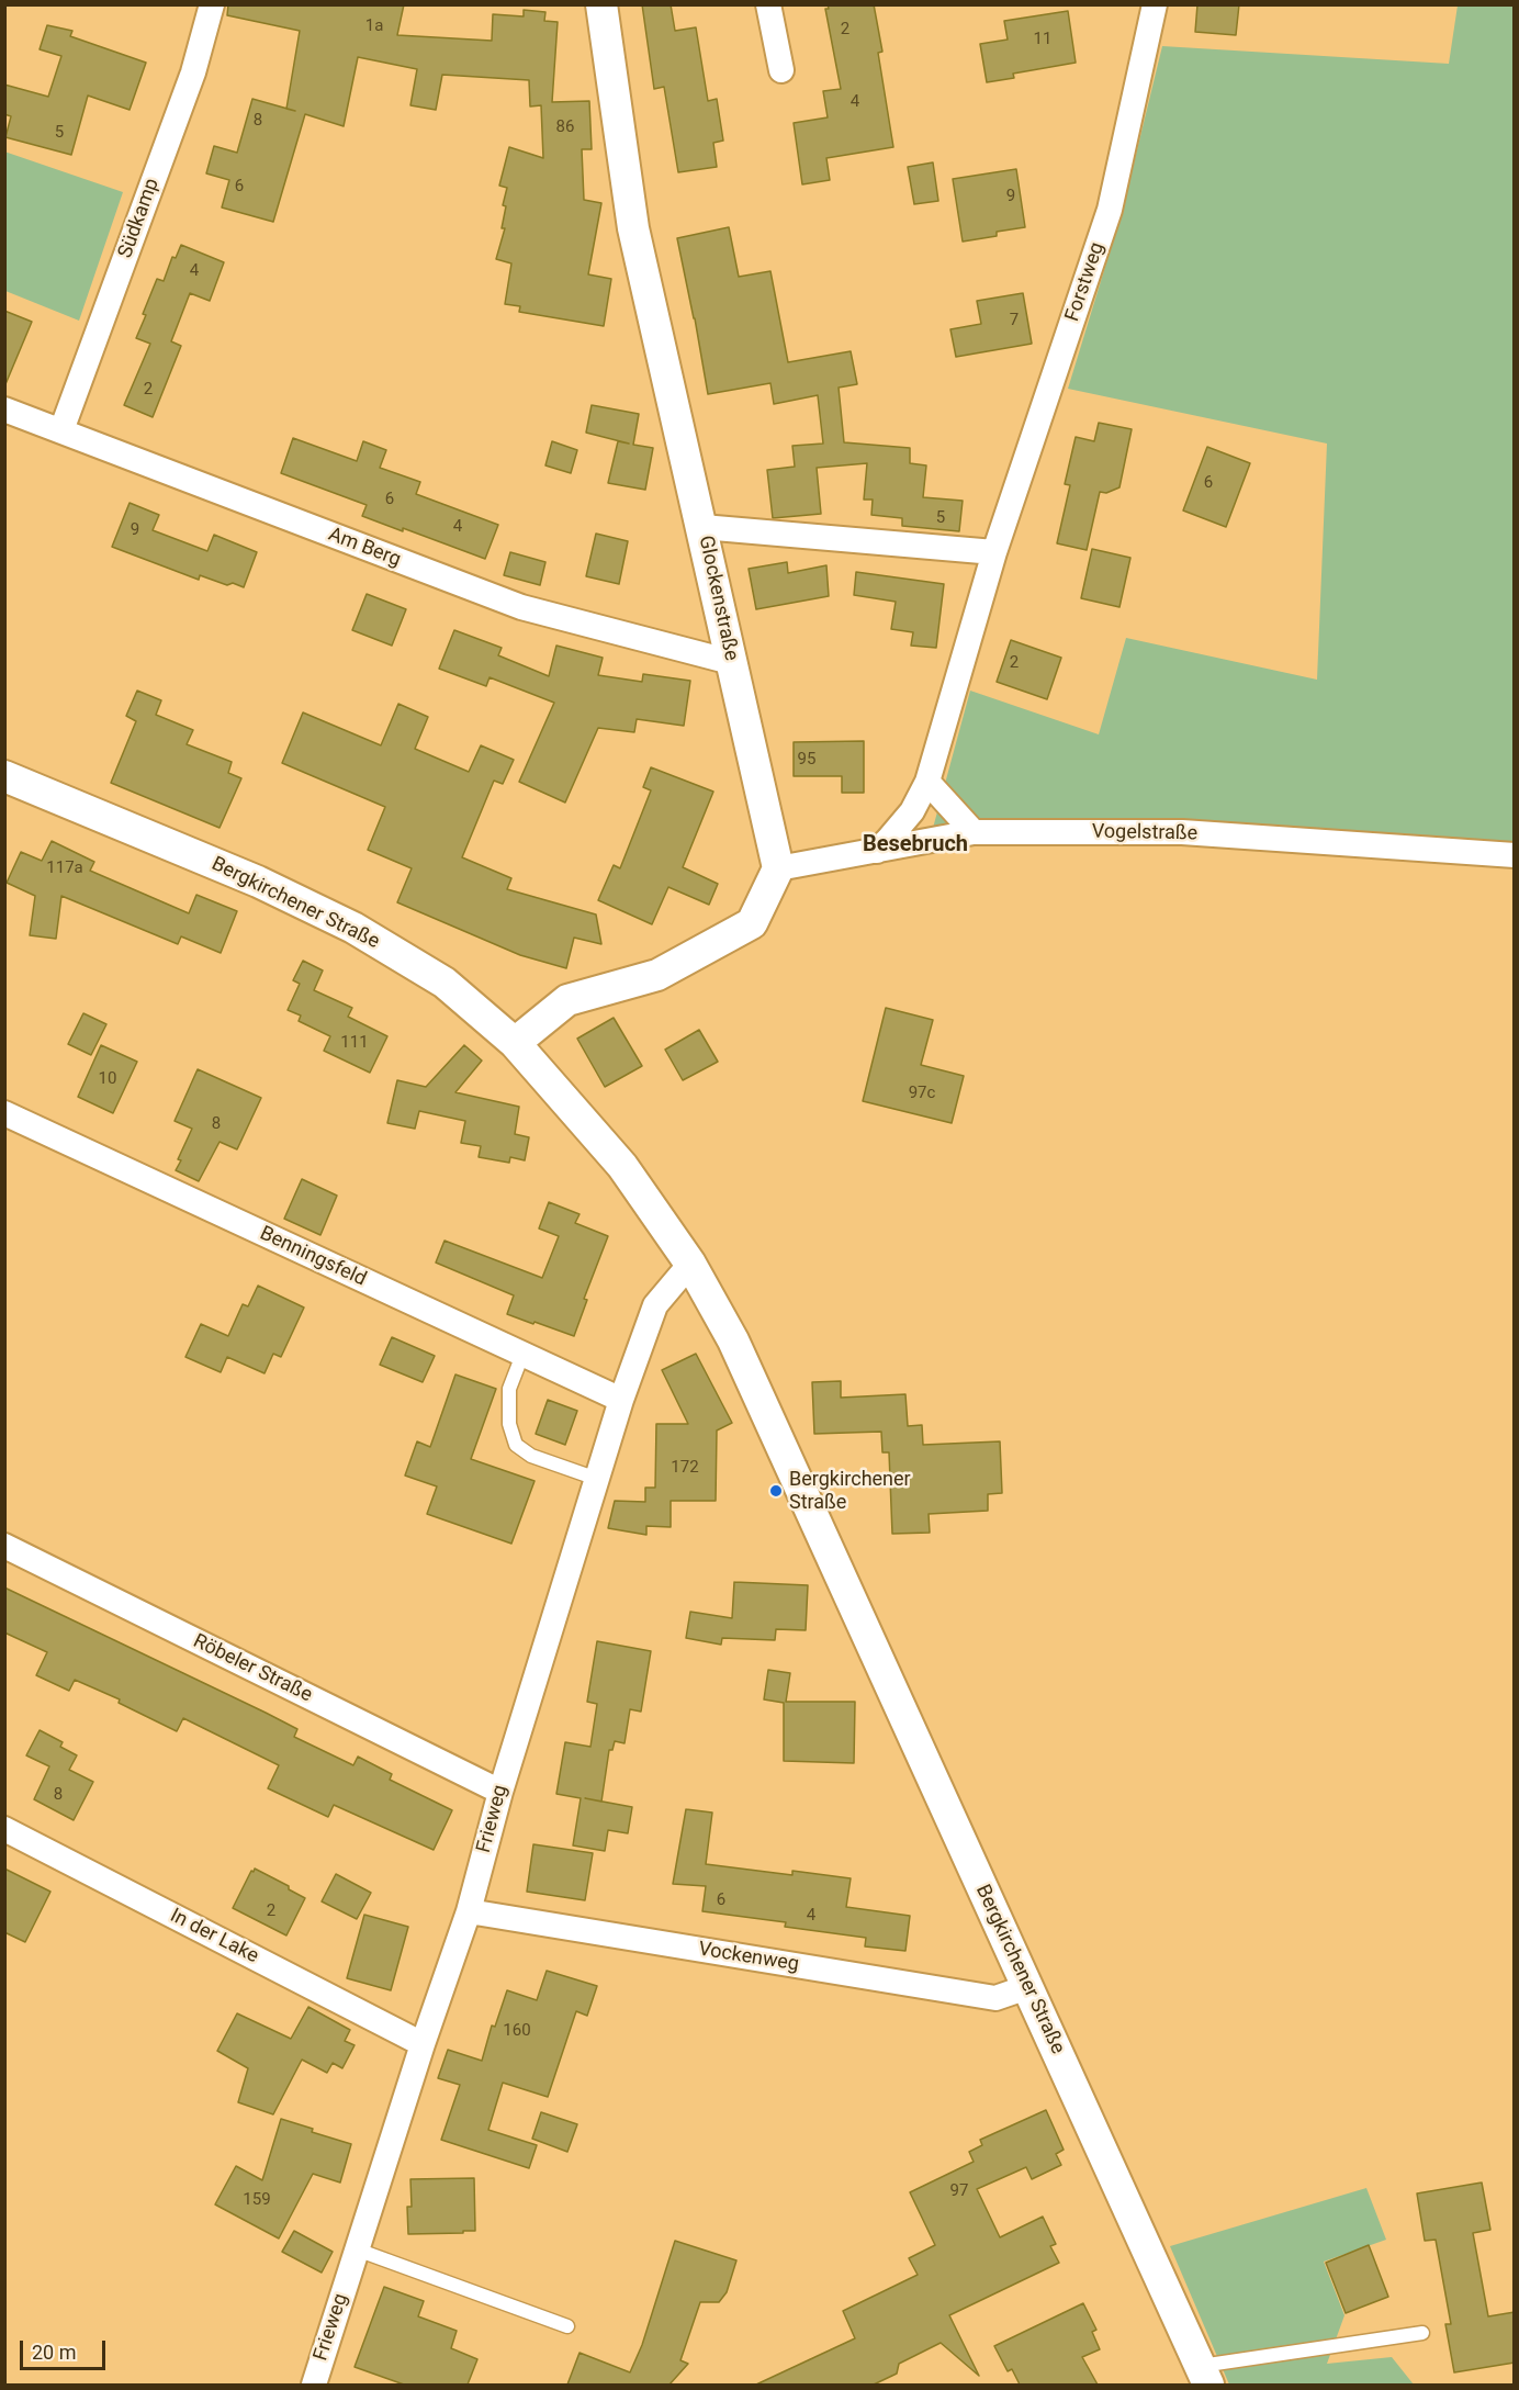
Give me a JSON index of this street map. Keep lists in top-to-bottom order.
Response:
{
  "streets": {
    "street": [
      "Südkamp",
      "Forstweg",
      "Am Berg",
      "Glockenstraße",
      "Vogelstraße",
      "Bergkirchener Straße",
      "Benningsfeld",
      "Röbeler Straße",
      "Frieweg",
      "In der Lake",
      "Vockenweg"
    ]
  },
  "crossings": [
    ["Südkamp", "Am Berg"],
    ["Forstweg", "Vogelstraße"],
    ["Am Berg", "Glockenstraße"],
    ["Glockenstraße", "Vogelstraße"],
    ["Bergkirchener Straße", "Frieweg"],
    ["Bergkirchener Straße", "Vockenweg"],
    ["Benningsfeld", "Frieweg"],
    ["Röbeler Straße", "Frieweg"],
    ["Frieweg", "In der Lake"],
    ["Frieweg", "Vockenweg"]
  ],
  "districts": ["Besebruch"],
  "places": ["Bergkirchener Straße"],
  "house_numbers": [
    "1a",
    "2",
    "11",
    "4",
    "8",
    "86",
    "5",
    "6",
    "9",
    "4",
    "7",
    "2",
    "6",
    "6",
    "5",
    "4",
    "9",
    "2",
    "95",
    "117a",
    "111",
    "10",
    "97c",
    "8",
    "172",
    "8",
    "6",
    "2",
    "4",
    "160",
    "97",
    "159"
  ],
  "scale_bar": "20 m"
}
